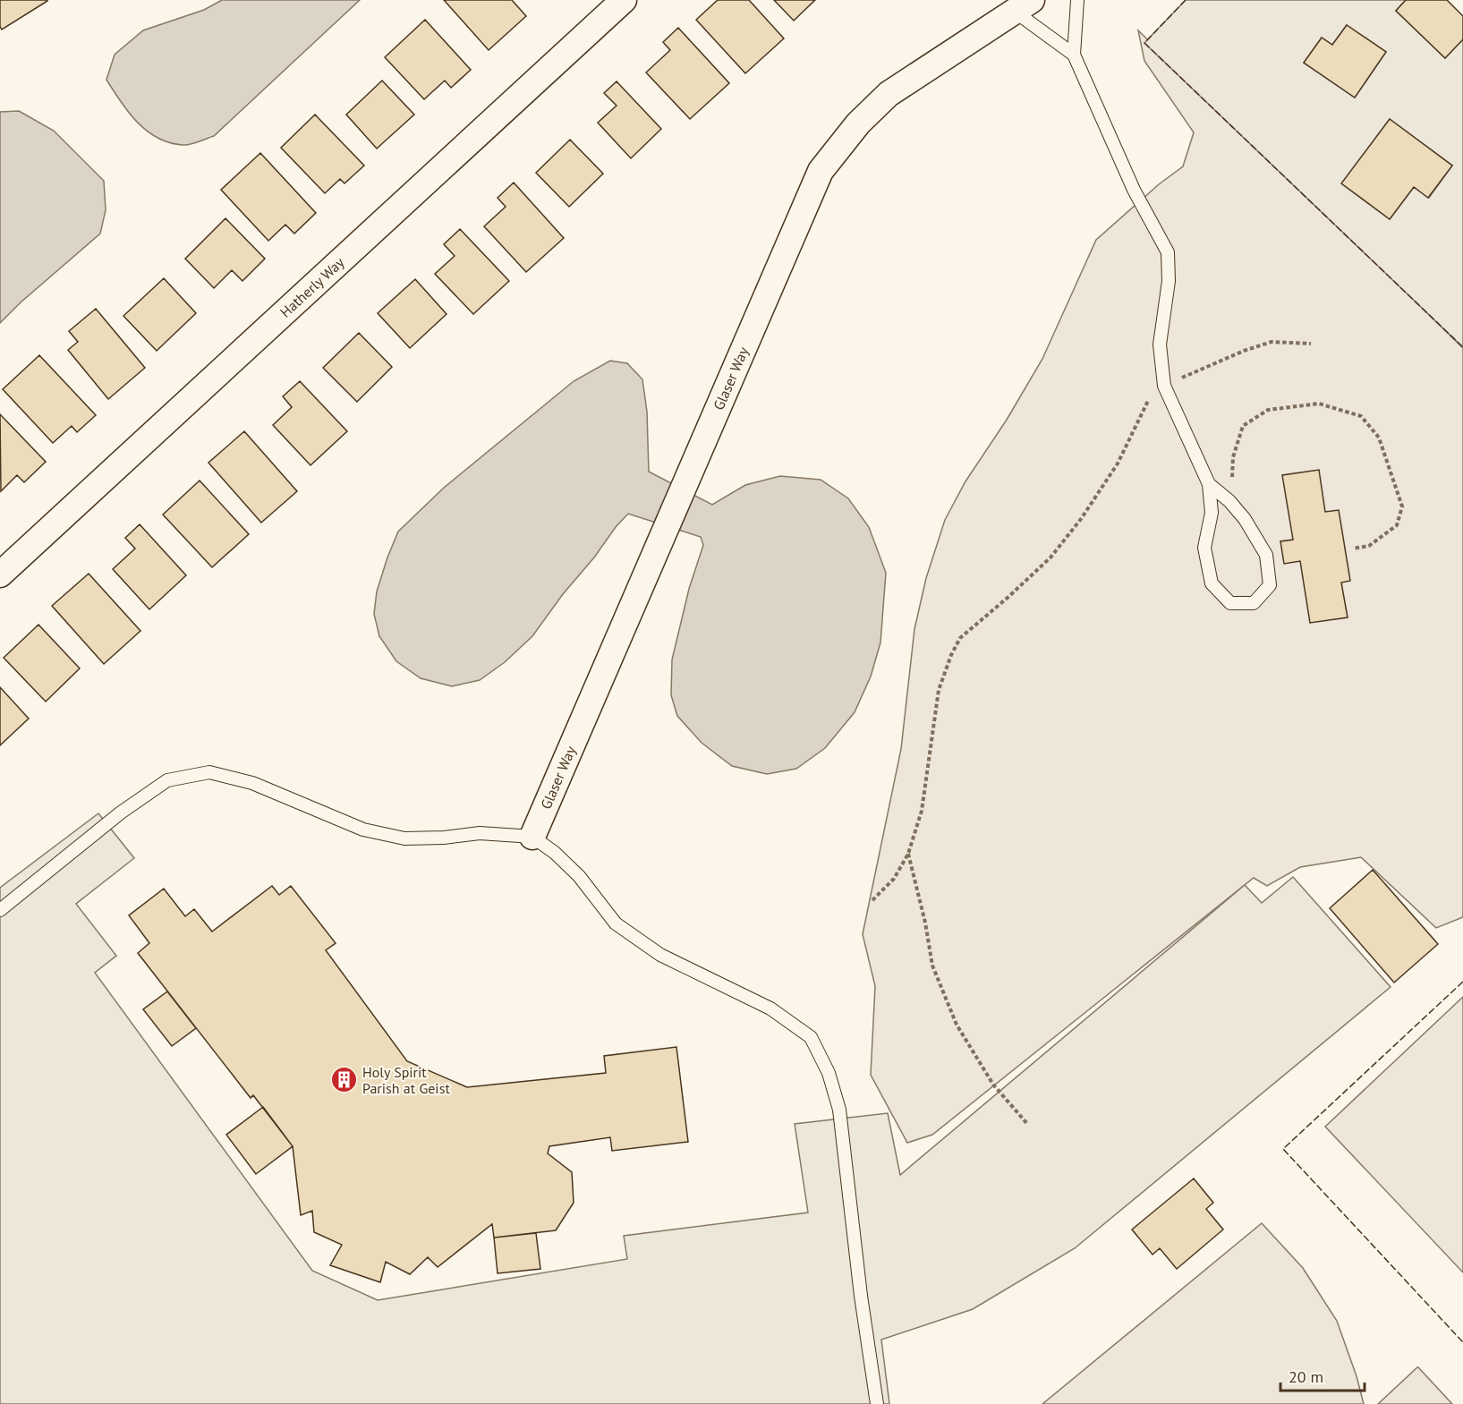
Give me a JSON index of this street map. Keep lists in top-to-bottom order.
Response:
{
  "streets": {
    "street": ["Hatherly Way", "Glaser Way"]
  },
  "places": {
    "building": ["Holy Spirit Parish at Geist"]
  },
  "scale_bar": "20 m"
}
